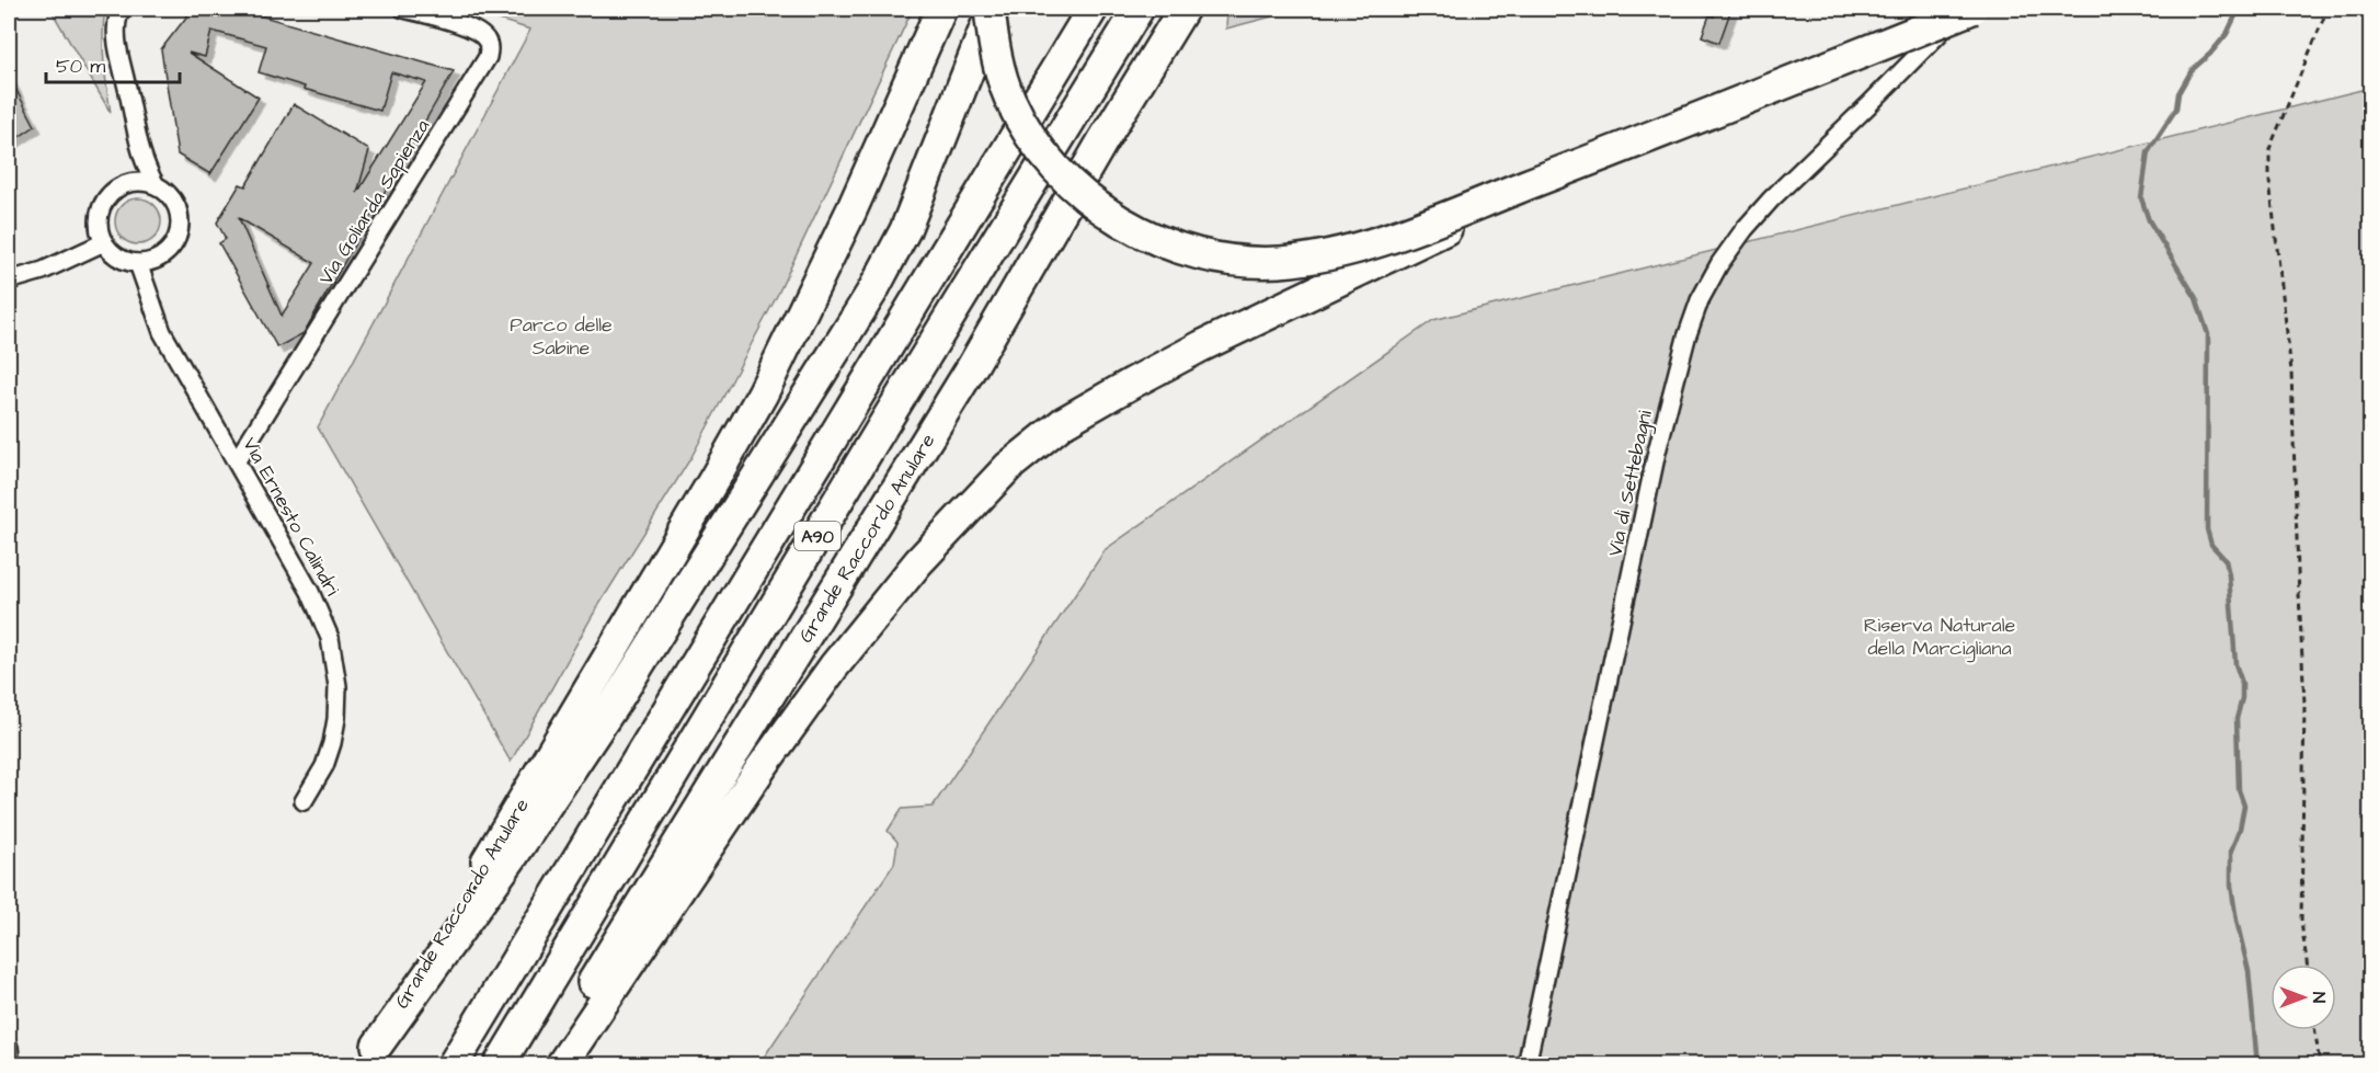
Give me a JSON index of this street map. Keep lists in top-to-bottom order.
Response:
{
  "streets": {
    "highway": ["A90", "Grande Raccordo Anulare"],
    "street": ["Via Goliarda Sapienza", "Via di Settebagni", "Via Ernesto Calindri"]
  },
  "crossings": [
    ["Via Goliarda Sapienza", "Via Ernesto Calindri"]
  ],
  "parks": ["Parco delle Sabine", "Riserva Naturale della Marcigliana"],
  "scale_bar": "50 m",
  "north": "right"
}
